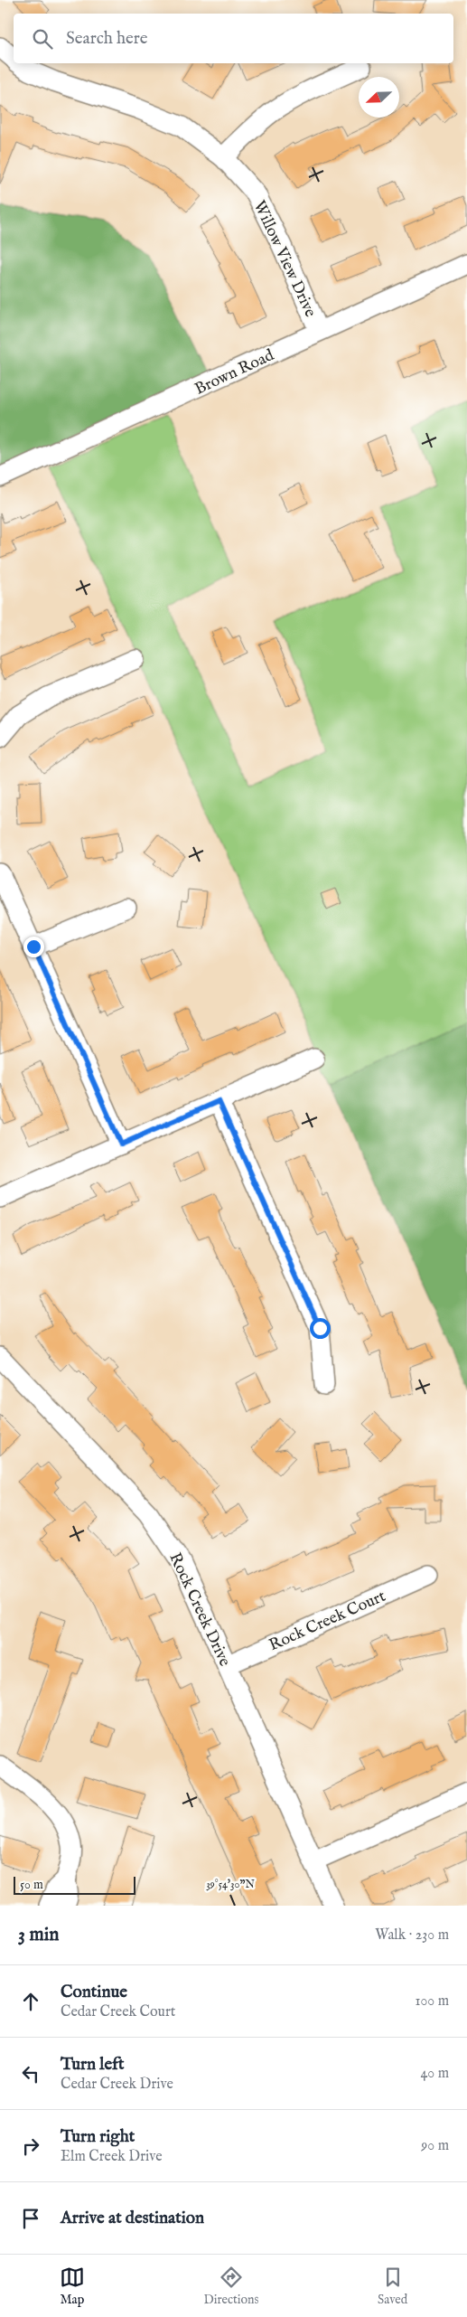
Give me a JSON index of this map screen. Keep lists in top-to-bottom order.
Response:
{
  "streets": {
    "street": [
      "Willow View Drive",
      "Brown Road",
      "Rock Creek Drive",
      "Rock Creek Court"
    ]
  },
  "crossings": [
    ["Willow View Drive", "Brown Road"],
    ["Rock Creek Drive", "Rock Creek Court"]
  ],
  "scale_bar": "50 m",
  "north": "bottom left",
  "page": {
    "search": "Search here",
    "scale": "50 m",
    "heading": ["3 min", "Walk · 230 m"],
    "list": [
      ["Continue", "Cedar Creek Court", "100 m"],
      ["Turn left", "Cedar Creek Drive", "40 m"],
      ["Turn right", "Elm Creek Drive", "90 m"],
      "Arrive at destination"
    ],
    "nav": ["Map", "Directions", "Saved"]
  },
  "coordinates": ["39°54'30\"N"]
}
